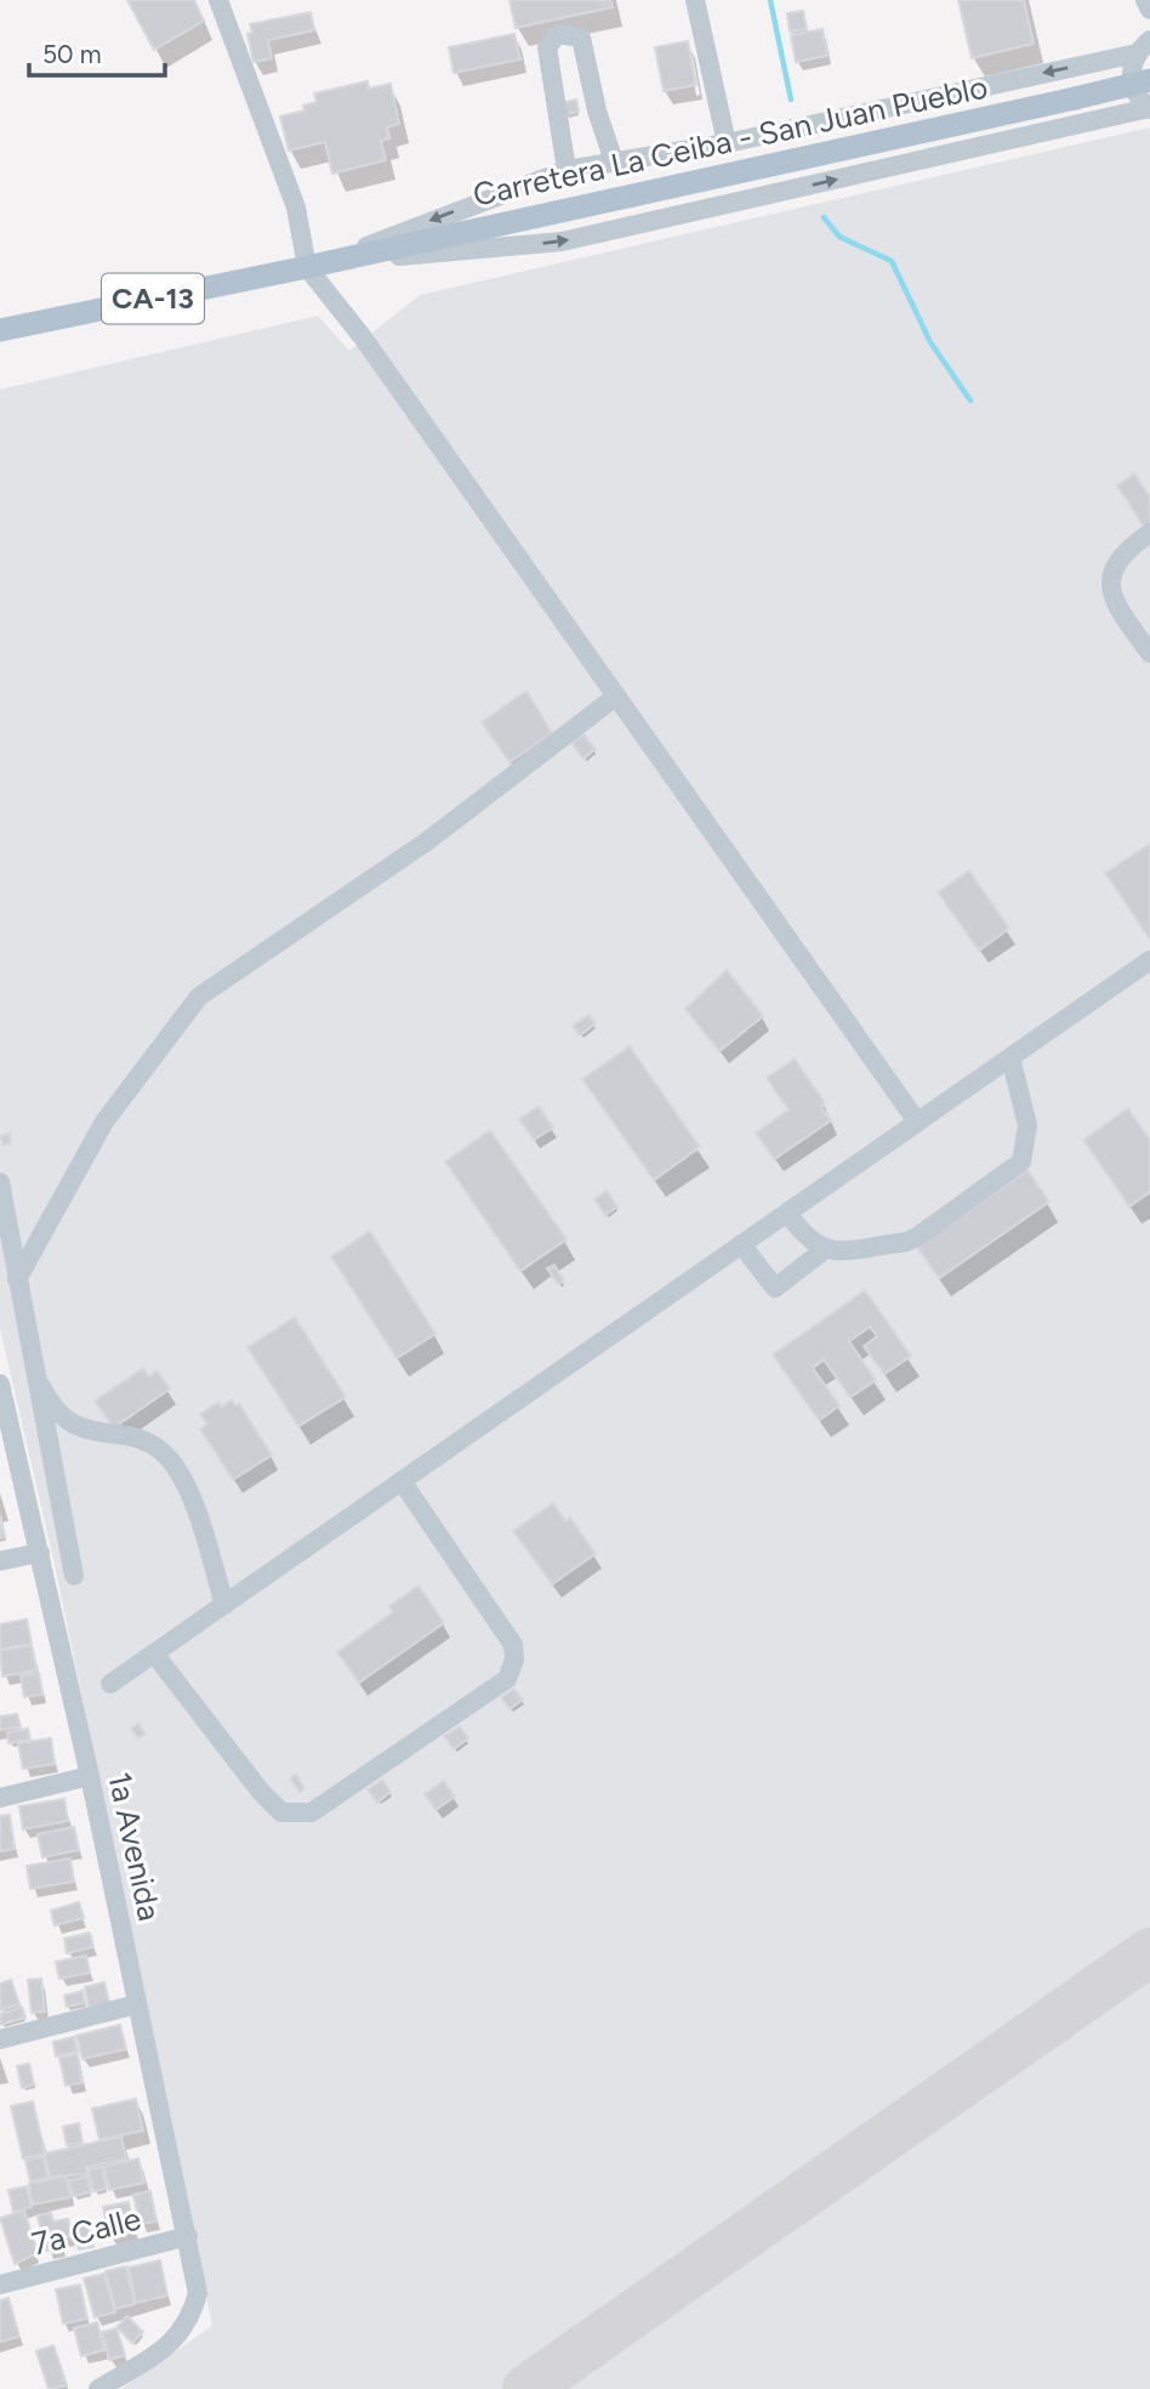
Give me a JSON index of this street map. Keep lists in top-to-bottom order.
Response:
{
  "streets": {
    "main road": ["Carretera La Ceiba - San Juan Pueblo", "CA-13"],
    "street": ["1a Avenida", "7a Calle"]
  },
  "crossings": [
    ["Carretera La Ceiba - San Juan Pueblo", "CA-13"],
    ["1a Avenida", "7a Calle"]
  ],
  "scale_bar": "50 m"
}
